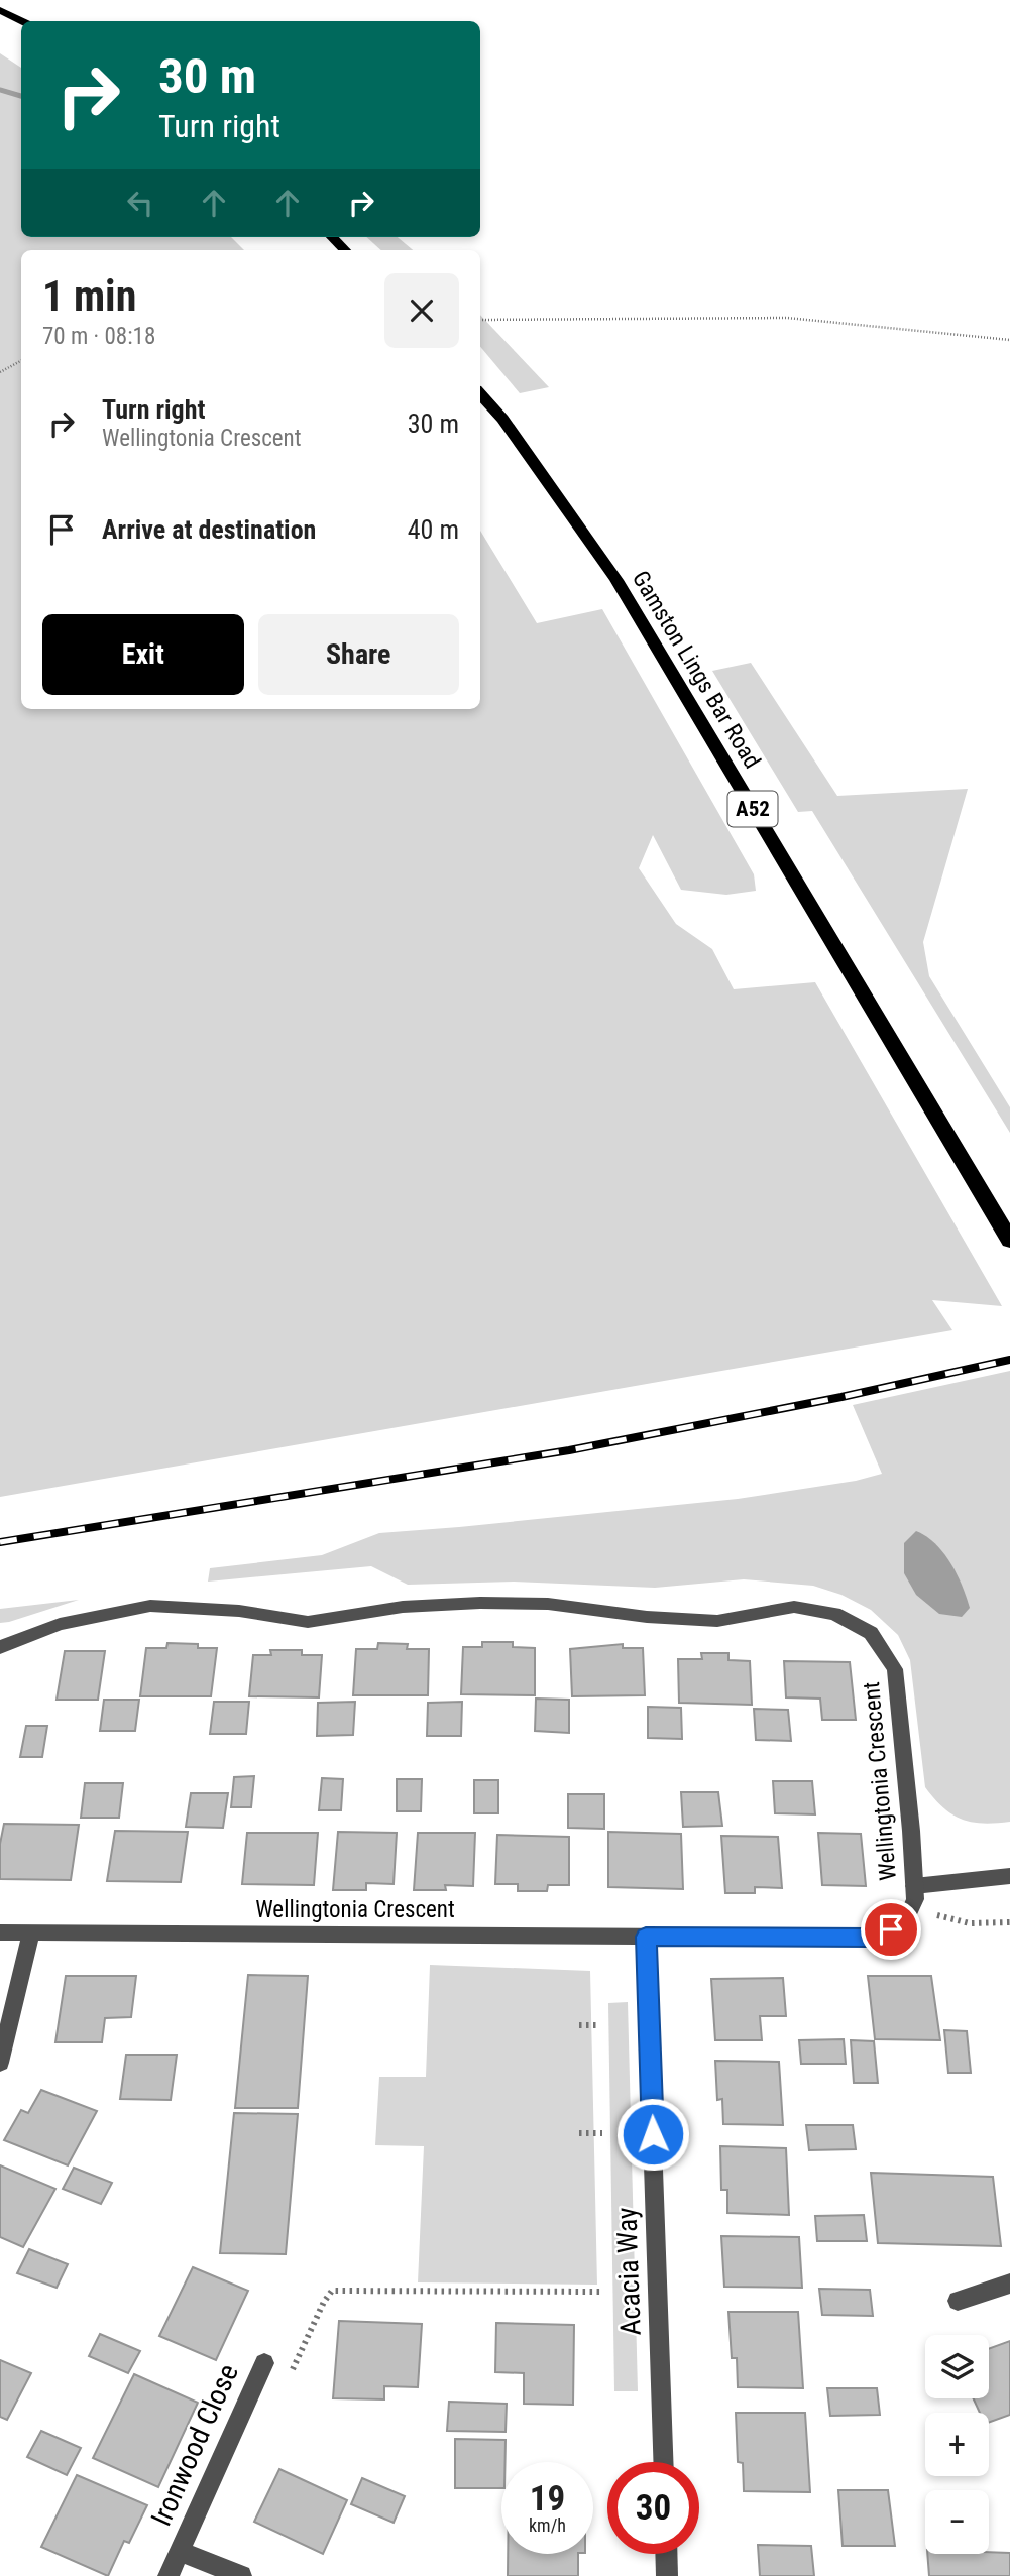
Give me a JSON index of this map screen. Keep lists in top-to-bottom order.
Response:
{
  "streets": {
    "highway": ["Gamston Lings Bar Road", "A52"],
    "street": ["Wellingtonia Crescent", "Acacia Way", "Ironwood Close"]
  },
  "crossings": [
    ["Wellingtonia Crescent", "Acacia Way"]
  ],
  "page": {
    "turn": ["30 m", "Turn right"],
    "heading": ["1 min", "70 m · 08:18"],
    "list": [
      {
        "name": "Turn right",
        "note": "Wellingtonia Crescent",
        "value": "30 m"
      },
      {
        "name": "Arrive at destination",
        "value": "40 m"
      }
    ],
    "buttons": ["Exit", "Share"],
    "map_buttons": ["+", "−"],
    "speed": "19 km/h",
    "limit": "30"
  }
}
